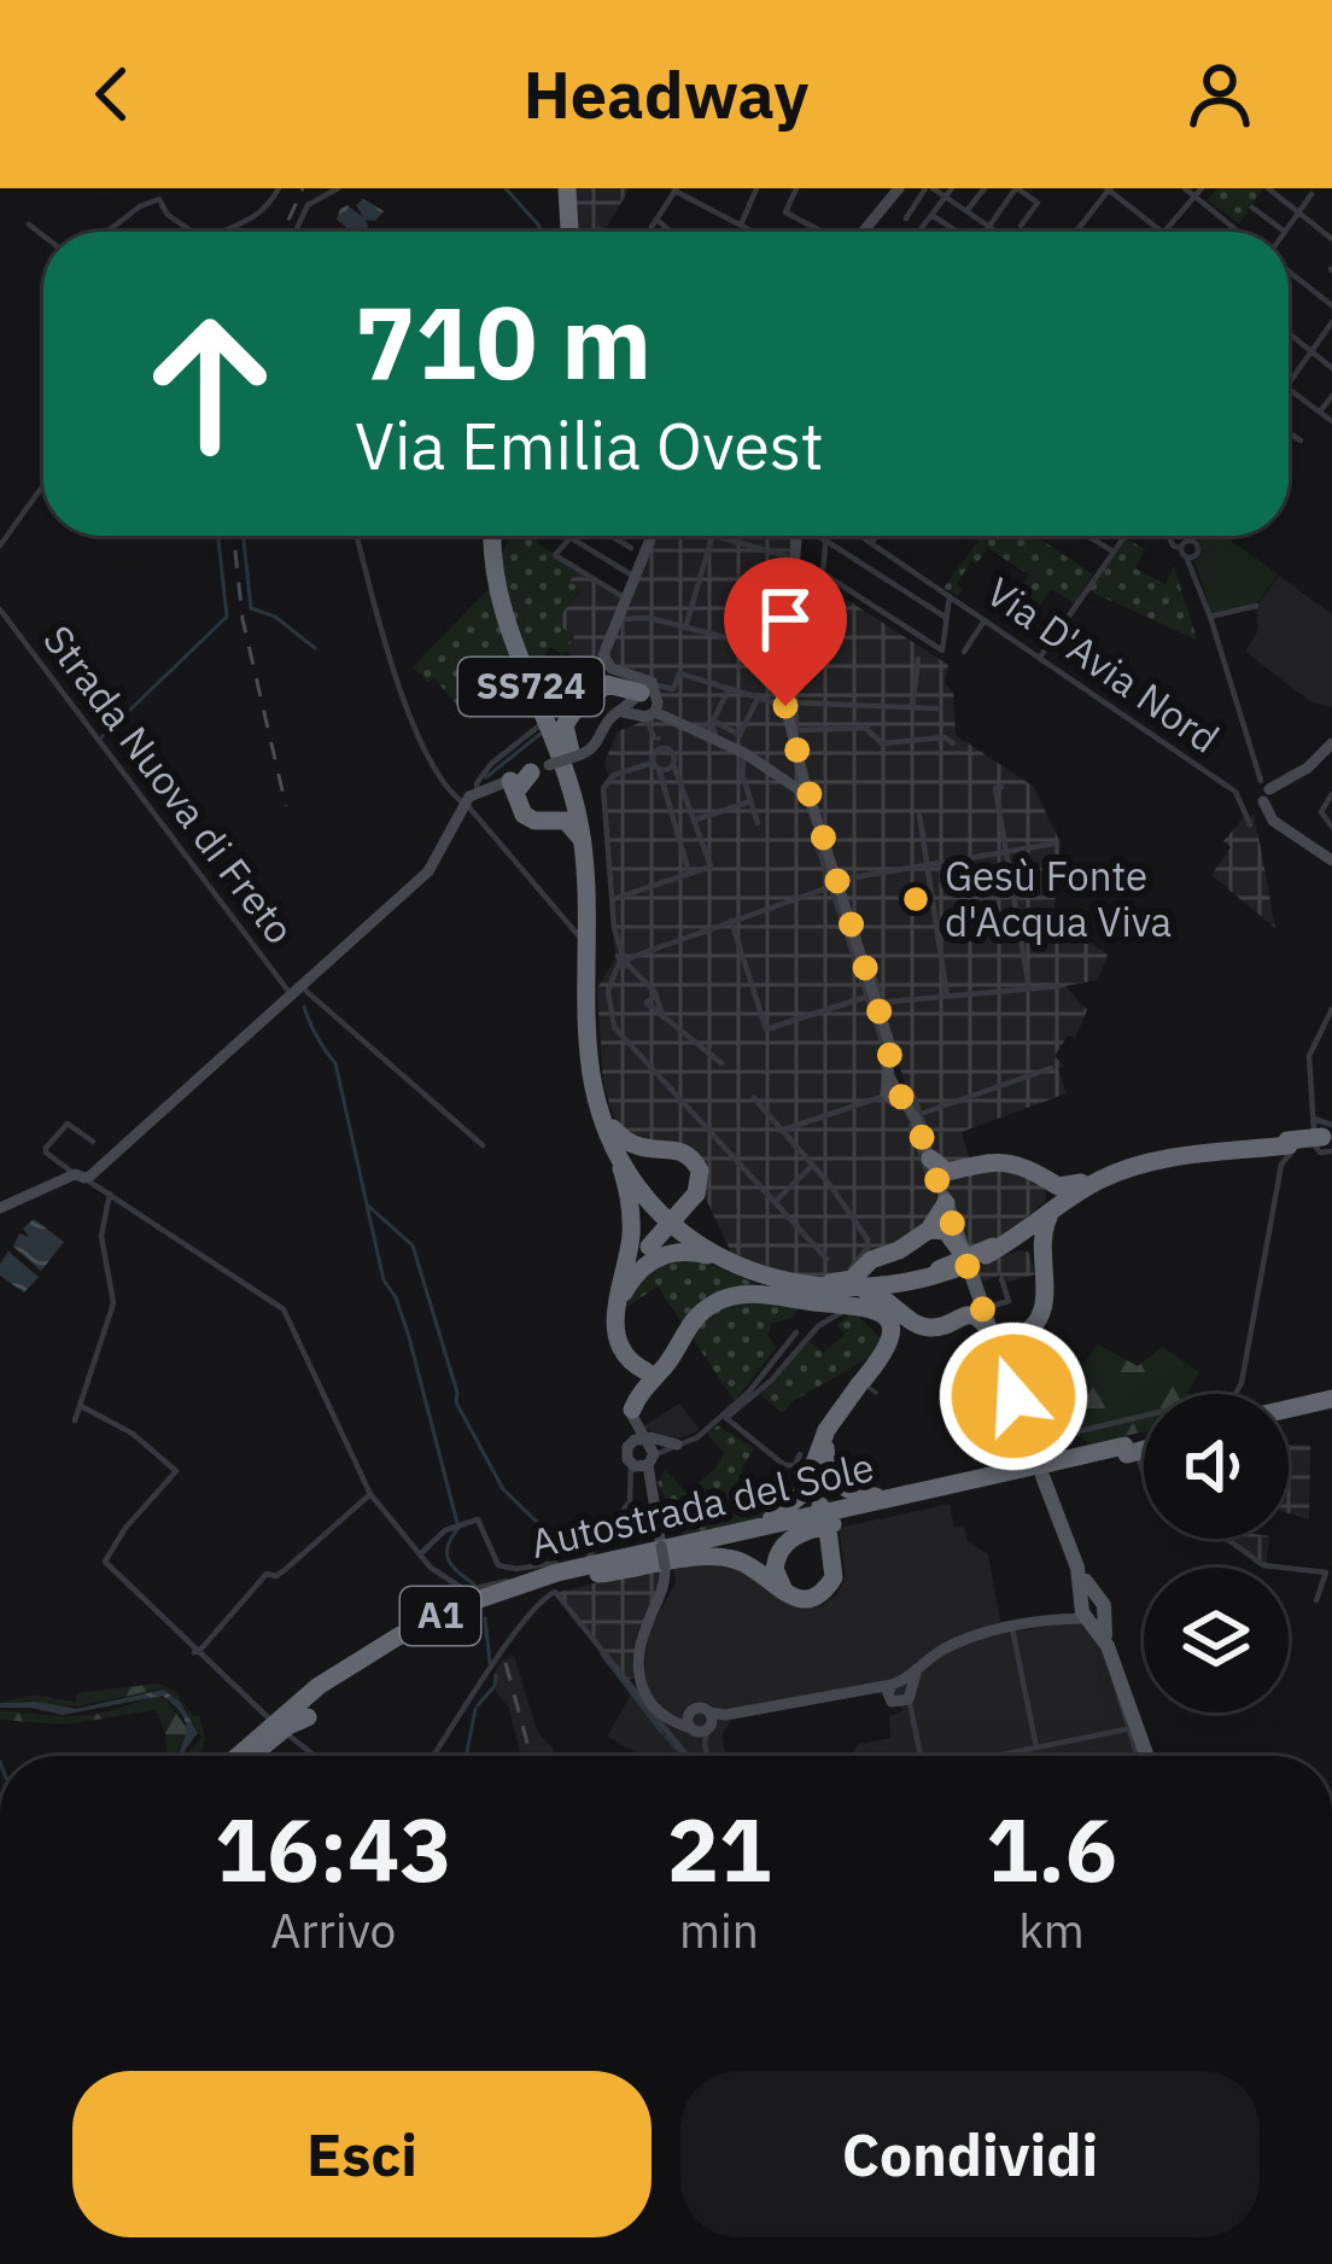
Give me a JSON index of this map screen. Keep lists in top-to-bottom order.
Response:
{
  "streets": {
    "highway": ["SS724", "Autostrada del Sole", "A1"],
    "street": ["Via D'Avia Nord", "Strada Nuova di Freto"]
  },
  "places": ["Gesù Fonte d'Acqua Viva"],
  "page": {
    "header": "Headway",
    "turn": ["710 m", "Via Emilia Ovest"],
    "eta": [
      "16:43",
      "Arrivo",
      "21",
      "min",
      "1.6",
      "km"
    ],
    "buttons": ["Esci", "Condividi"]
  }
}
